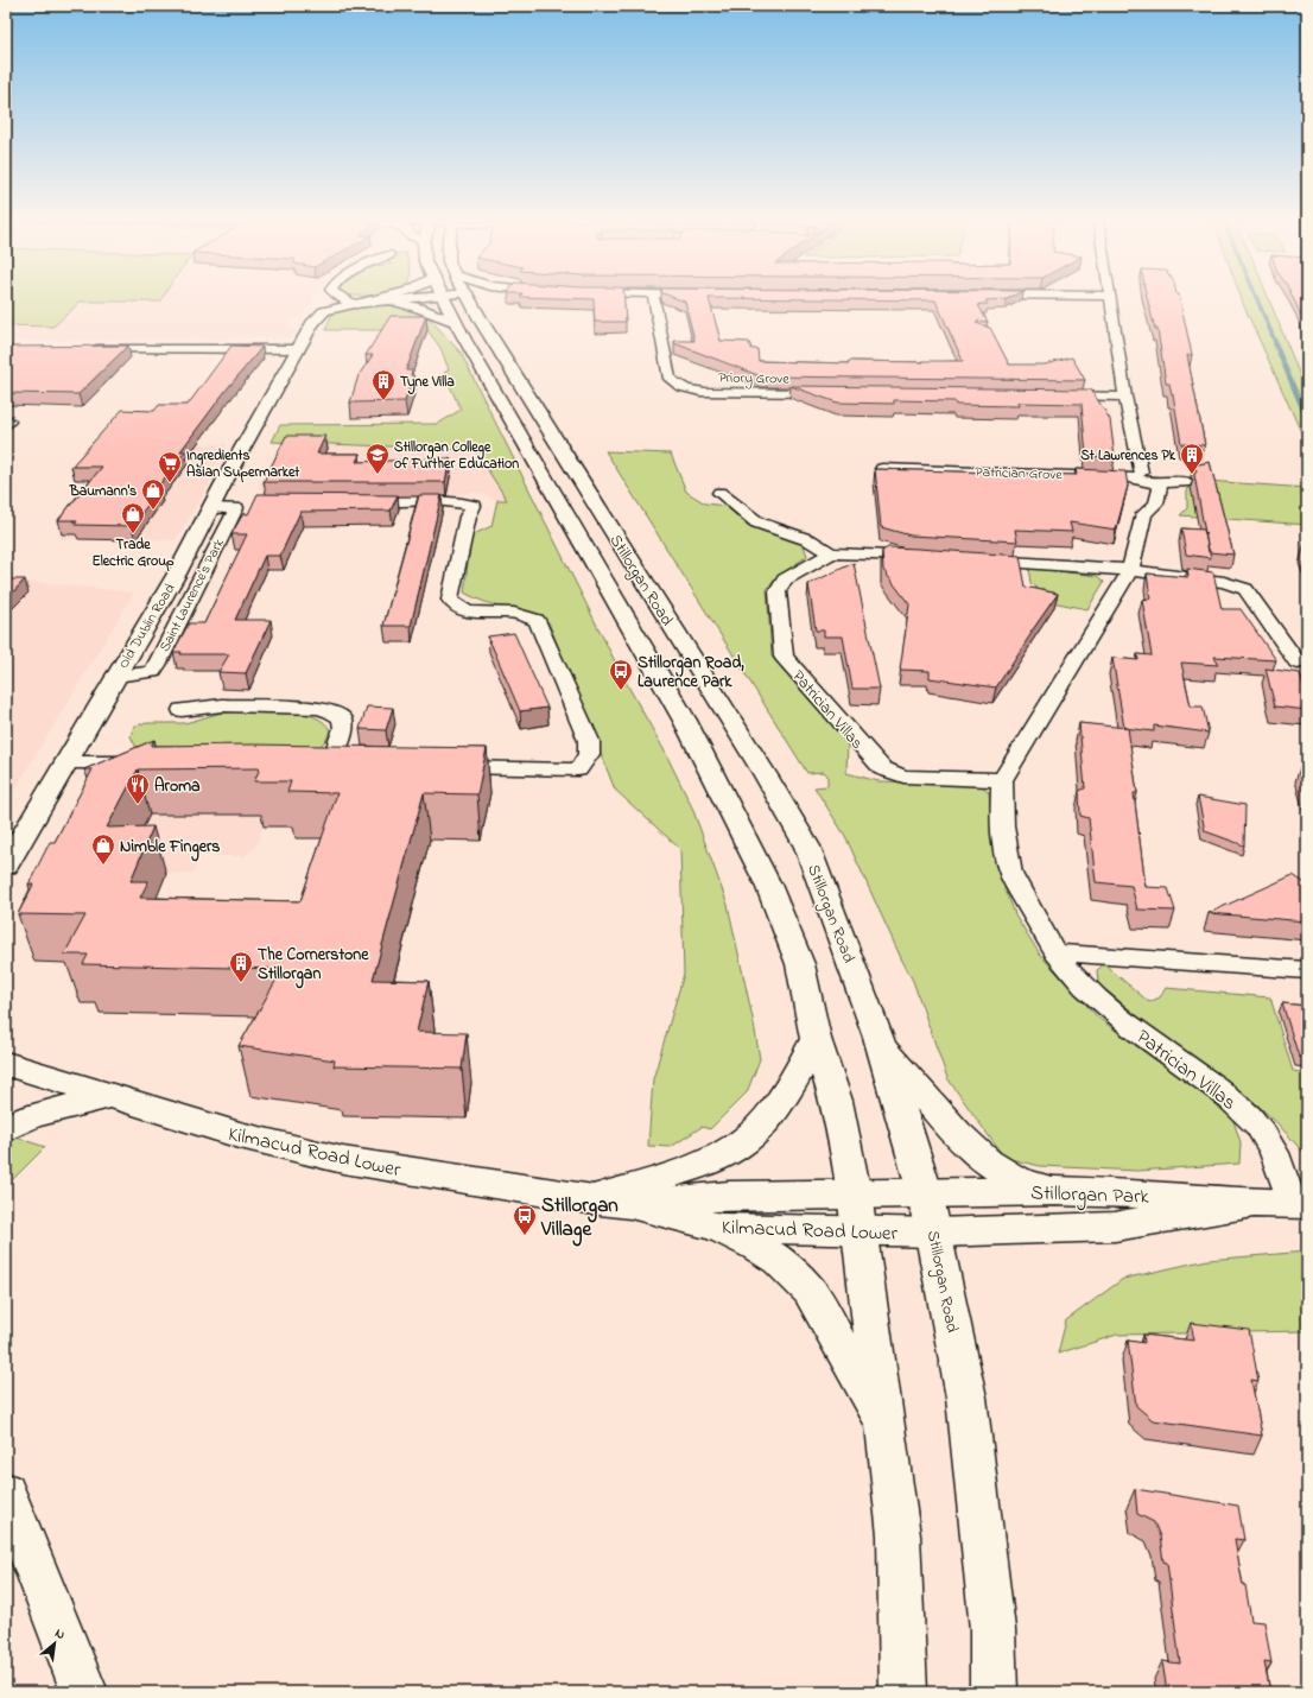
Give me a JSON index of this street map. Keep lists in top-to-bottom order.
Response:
{
  "streets": {
    "main road": [
      "Stillorgan Road",
      "Old Dublin Road",
      "Kilmacud Road Lower",
      "Stillorgan Park"
    ],
    "street": [
      "Priory Grove",
      "Patrician Grove",
      "Saint Laurence's Park",
      "Patrician Villas"
    ]
  },
  "crossings": [
    ["Patrician Grove", "Patrician Villas"],
    ["Stillorgan Road", "Kilmacud Road Lower"],
    ["Stillorgan Road", "Stillorgan Park"],
    ["Saint Laurence's Park", "Old Dublin Road"],
    ["Patrician Villas", "Stillorgan Park"],
    ["Kilmacud Road Lower", "Stillorgan Park"]
  ],
  "places": {
    "building": ["Tyne Villa", "St Lawrences Pk", "The Cornerstone Stillorgan"],
    "school or university": ["Stillorgan College of Further Education"],
    "supermarket": ["Ingredients Asian Supermarket"],
    "shop": ["Baumann's", "Trade Electric Group", "Nimble Fingers"],
    "bus stop": ["Stillorgan Road, Laurence Park", "Stillorgan Village"],
    "restaurant": ["Aroma"]
  },
  "north": "top right"
}
